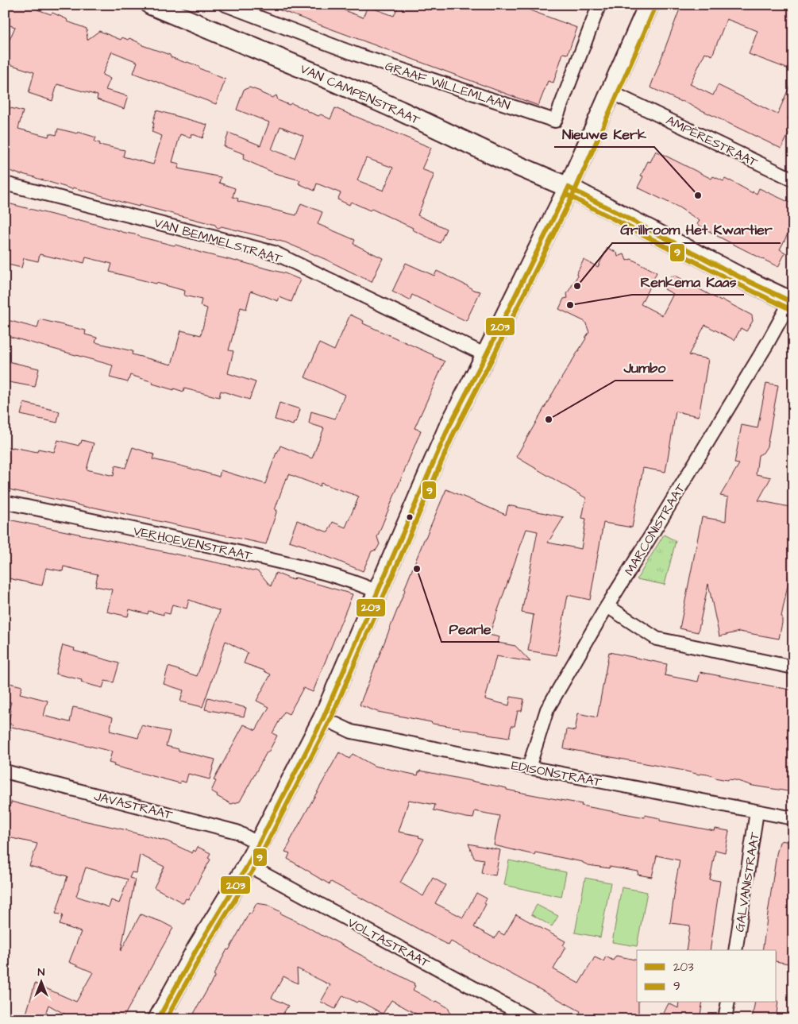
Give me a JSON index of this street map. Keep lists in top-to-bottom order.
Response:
{
  "streets": {
    "street": [
      "GRAAF WILLEMLAAN",
      "VAN CAMPENSTRAAT",
      "AMPÈRESTRAAT",
      "VAN BEMMELSTRAAT",
      "MARCONISTRAAT",
      "VERHOEVENSTRAAT",
      "EDISONSTRAAT",
      "JAVASTRAAT",
      "GALVANISTRAAT",
      "VOLTASTRAAT"
    ]
  },
  "crossings": [
    ["VAN CAMPENSTRAAT", "MARCONISTRAAT"],
    ["MARCONISTRAAT", "EDISONSTRAAT"],
    ["EDISONSTRAAT", "GALVANISTRAAT"]
  ],
  "places": [
    "Nieuwe Kerk",
    "Grillroom Het Kwartier",
    "Renkema Kaas",
    "Jumbo",
    "Pearle"
  ],
  "lines": ["transit line 9", "transit line 203"],
  "legend": ["203", "9"],
  "north": "top"
}
